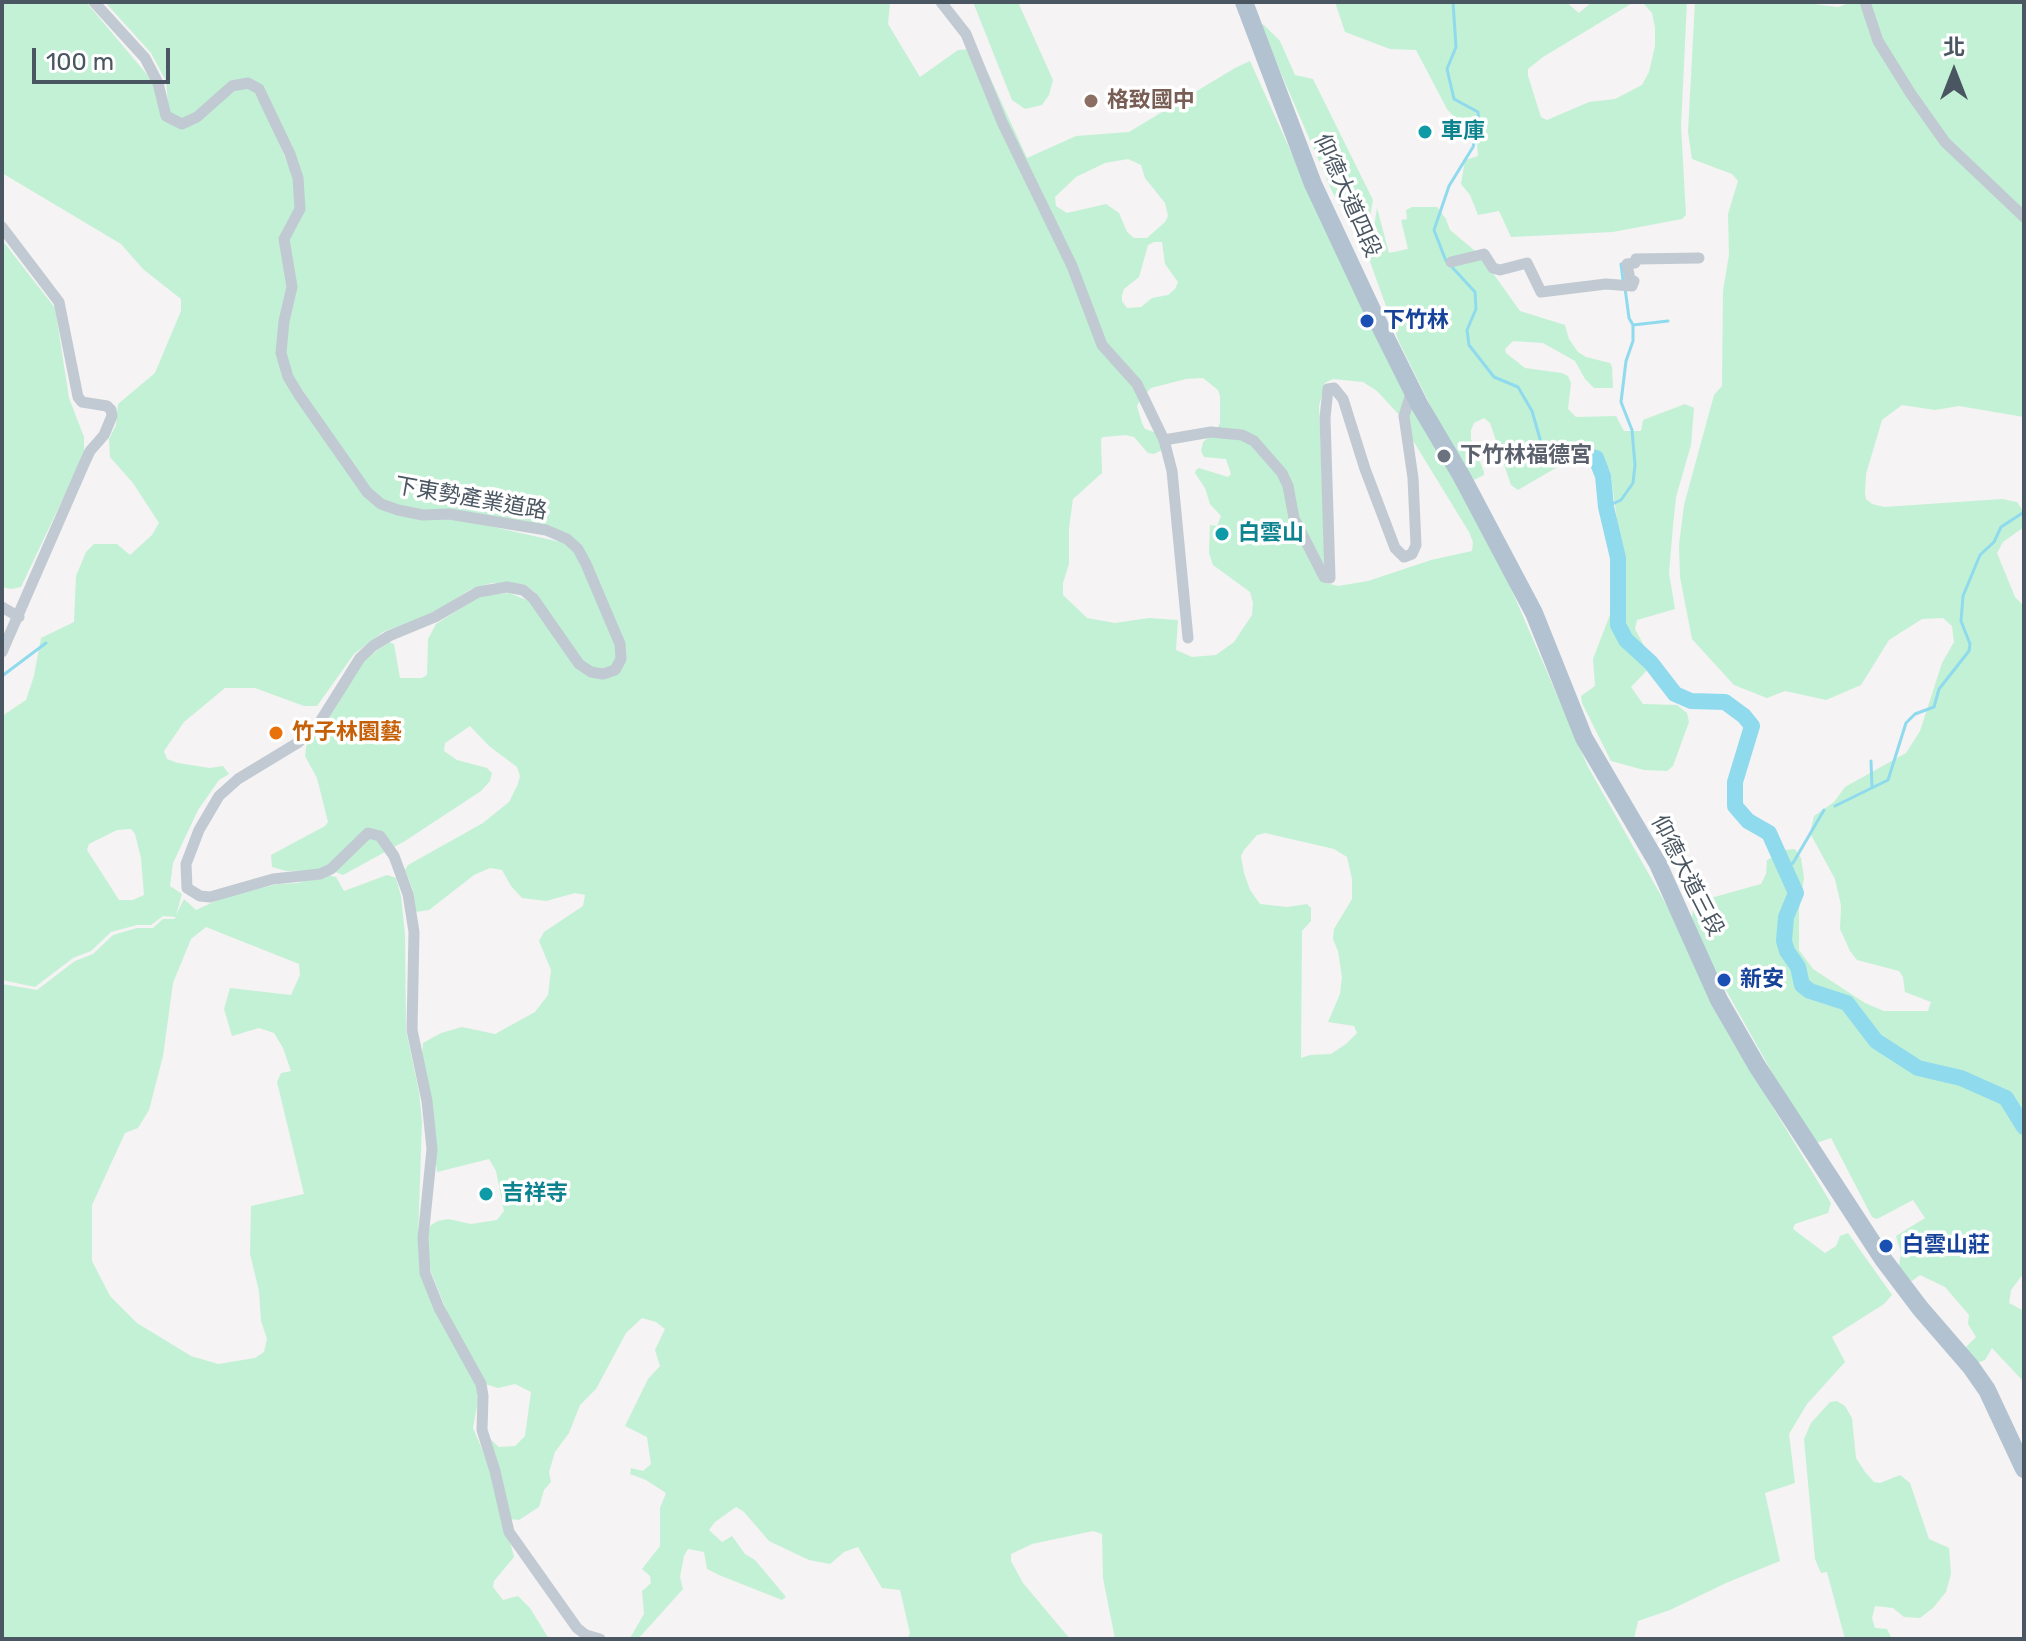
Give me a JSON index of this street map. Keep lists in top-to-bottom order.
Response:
{
  "streets": {
    "main road": ["仰德大道四段", "仰德大道三段"],
    "street": ["下東勢產業道路"]
  },
  "crossings": [
    ["仰德大道四段", "仰德大道三段"]
  ],
  "places": [
    "格致國中",
    "車庫",
    "下竹林",
    "下竹林福德宮",
    "白雲山",
    "竹子林園藝",
    "新安",
    "吉祥寺",
    "白雲山莊"
  ],
  "scale_bar": "100 m",
  "north": "top"
}
